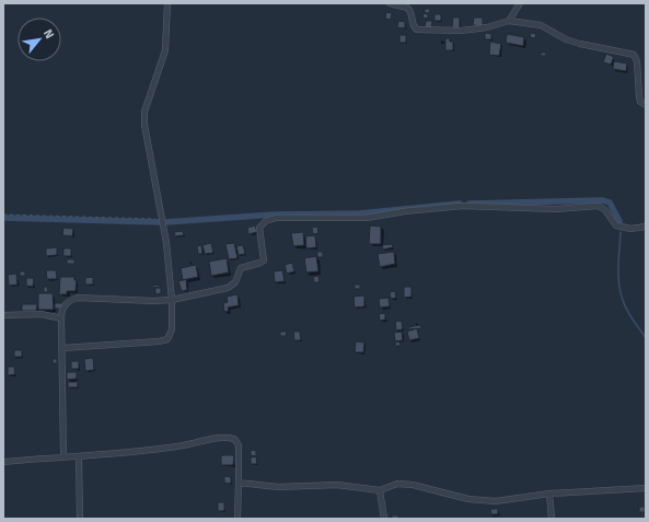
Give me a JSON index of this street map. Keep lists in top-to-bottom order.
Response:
{
  "north": "top right"
}
